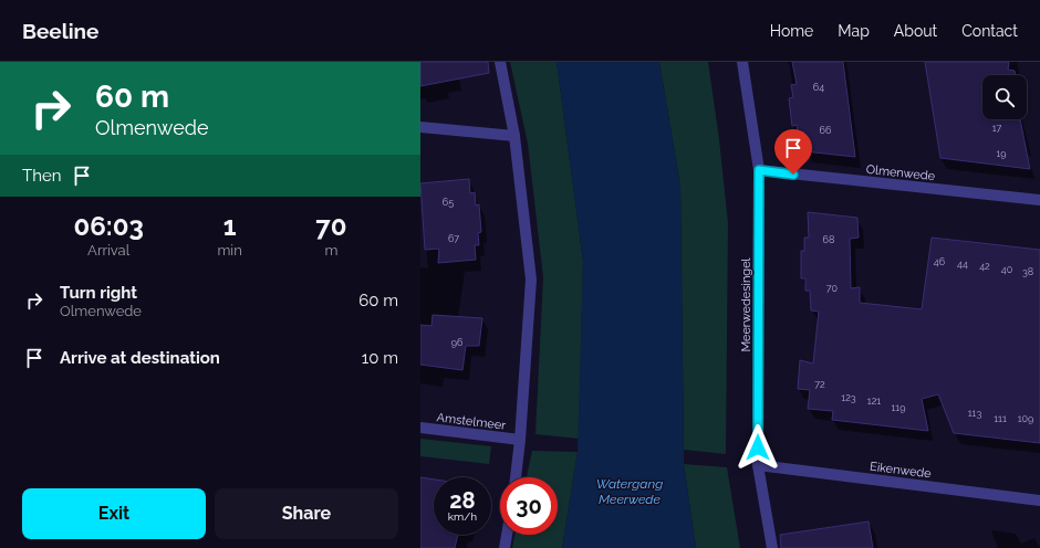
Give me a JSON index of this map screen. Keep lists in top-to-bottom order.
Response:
{
  "streets": {
    "street": [
      "Olmenwede",
      "Meerwedesingel",
      "Amstelmeer",
      "Eikenwede"
    ]
  },
  "crossings": [
    ["Olmenwede", "Meerwedesingel"],
    ["Meerwedesingel", "Eikenwede"]
  ],
  "water": ["Watergang Meerwede"],
  "house_numbers": [
    "64",
    "17",
    "66",
    "19",
    "65",
    "67",
    "68",
    "46",
    "44",
    "42",
    "40",
    "38",
    "70",
    "96",
    "72",
    "123",
    "121",
    "119",
    "113",
    "111",
    "109"
  ],
  "page": {
    "header": "Beeline",
    "nav": [
      "Home",
      "Map",
      "About",
      "Contact"
    ],
    "turn": ["60 m", "Olmenwede"],
    "then": "Then",
    "eta": [
      "06:03",
      "Arrival",
      "1",
      "min",
      "70",
      "m"
    ],
    "list": [
      {
        "name": "Turn right",
        "note": "Olmenwede",
        "value": "60 m"
      },
      {
        "name": "Arrive at destination",
        "value": "10 m"
      }
    ],
    "speed": "28 km/h",
    "limit": "30",
    "buttons": ["Exit", "Share"]
  }
}
